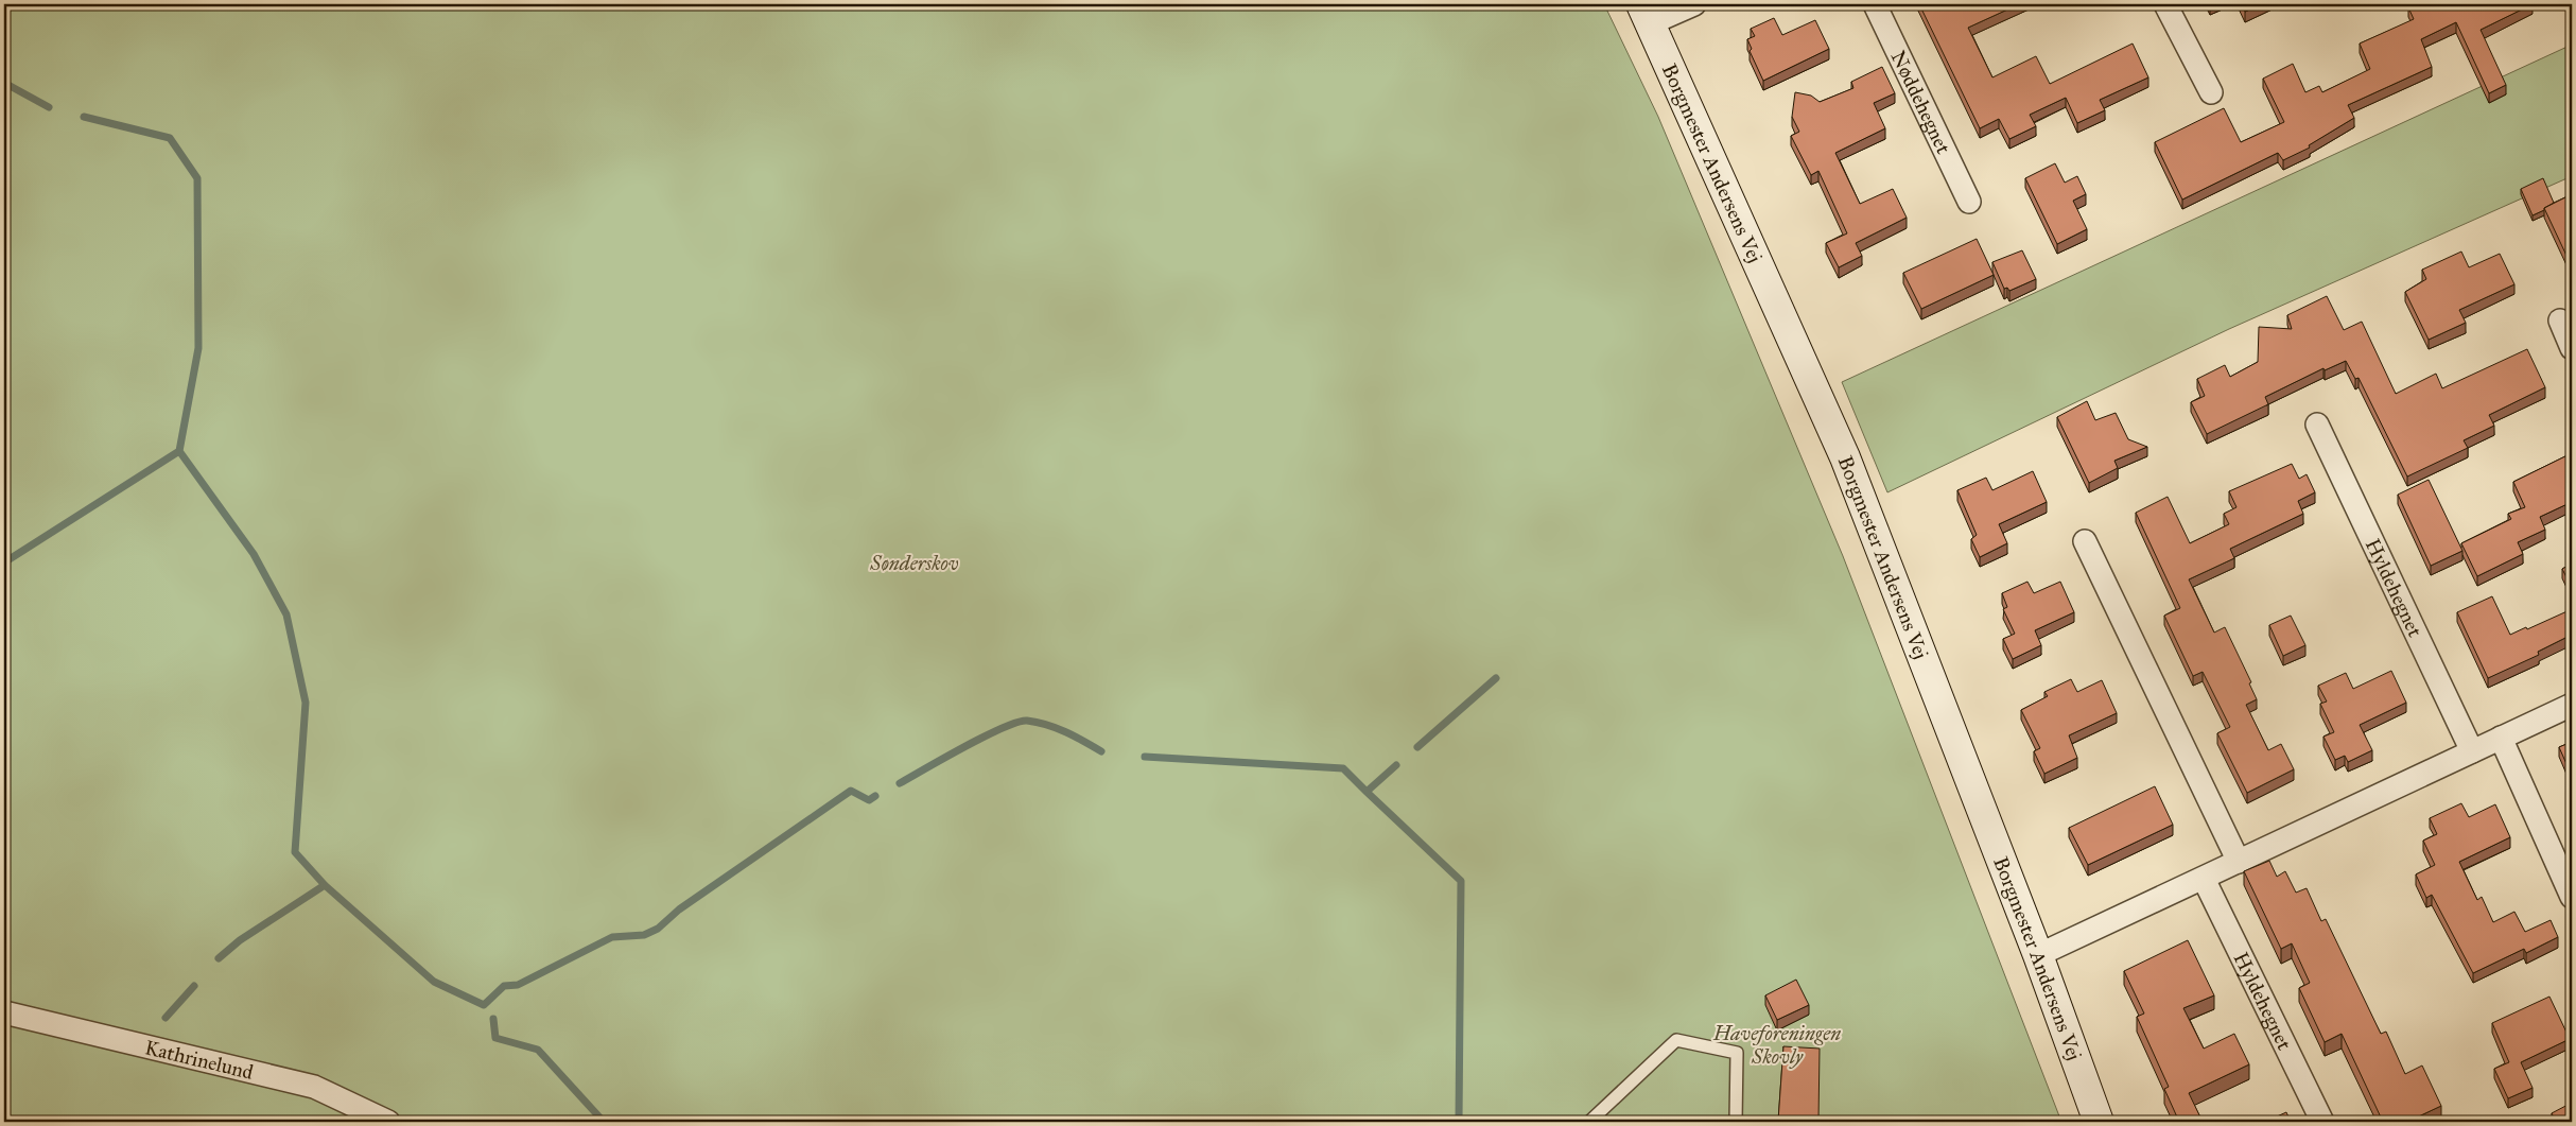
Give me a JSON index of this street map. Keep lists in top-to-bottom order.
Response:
{
  "streets": {
    "street": [
      "Nøddehegnet",
      "Borgmester Andersens Vej",
      "Hyldehegnet",
      "Kathrinelund"
    ]
  },
  "parks": ["Sønderskov", "Haveforeningen Skovly"]
}
